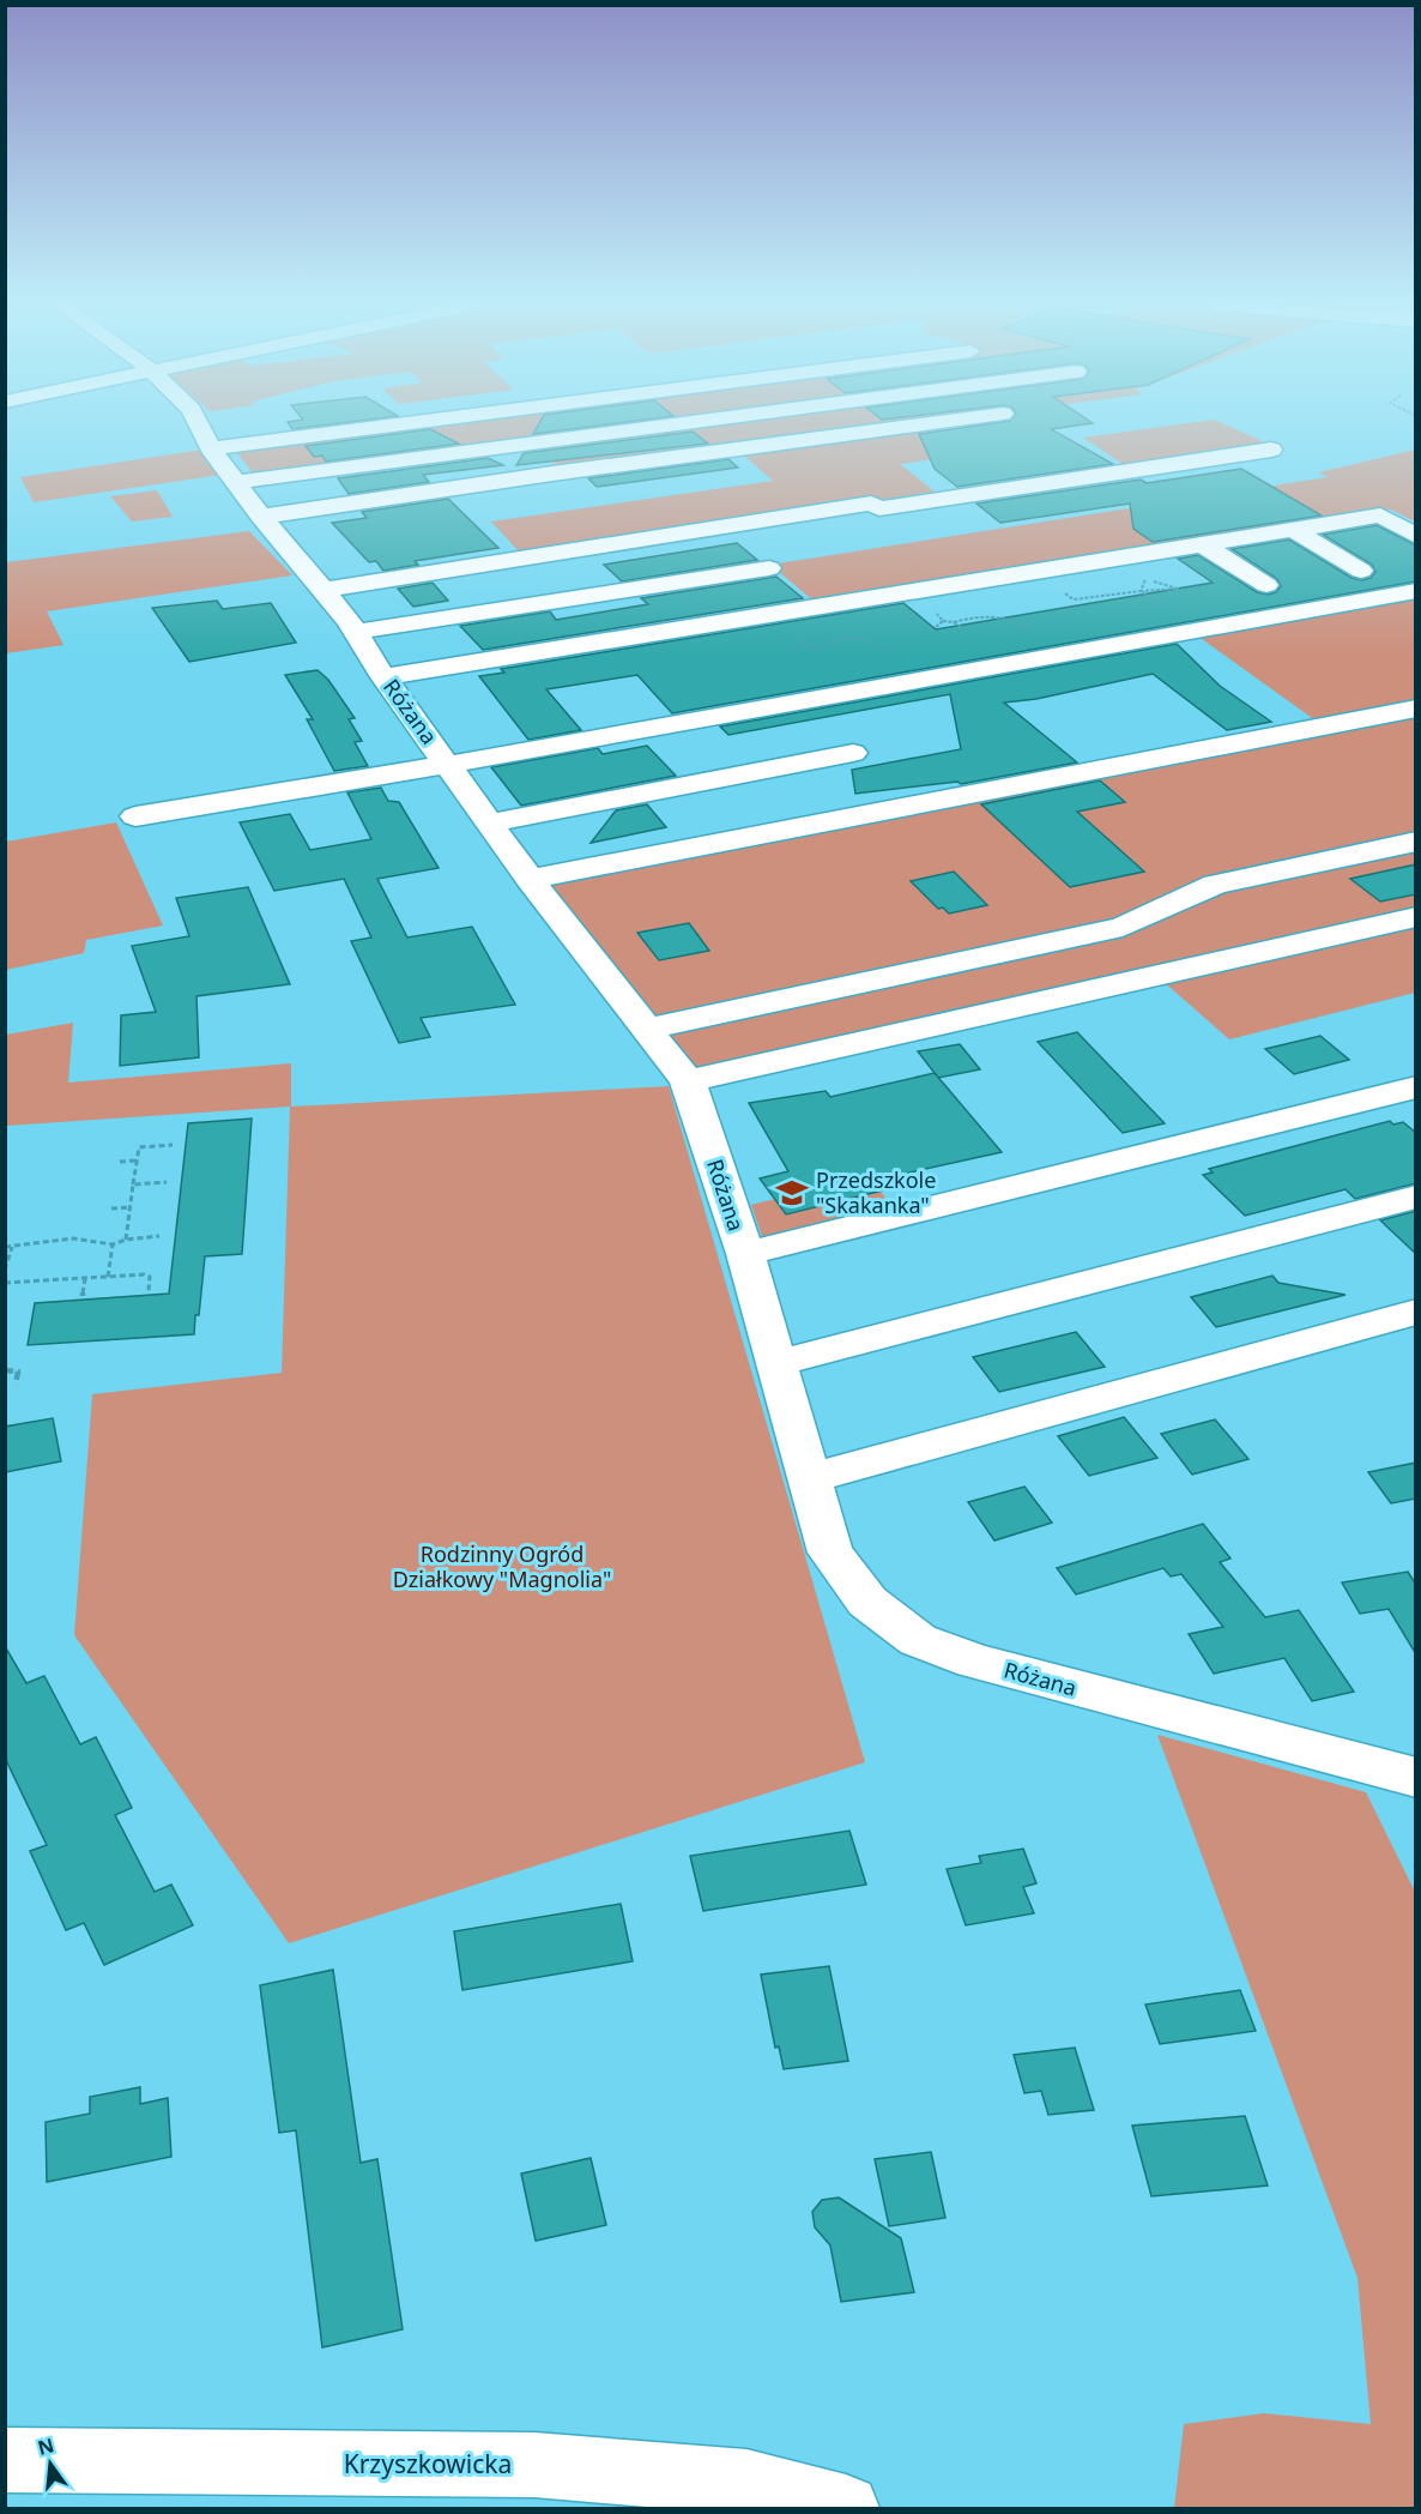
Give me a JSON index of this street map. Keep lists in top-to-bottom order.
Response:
{
  "streets": {
    "street": ["Różana", "Krzyszkowicka"]
  },
  "parks": ["Rodzinny Ogród Działkowy \"Magnolia\""],
  "places": {
    "school or university": ["Przedszkole \"Skakanka\""]
  },
  "north": "top"
}
